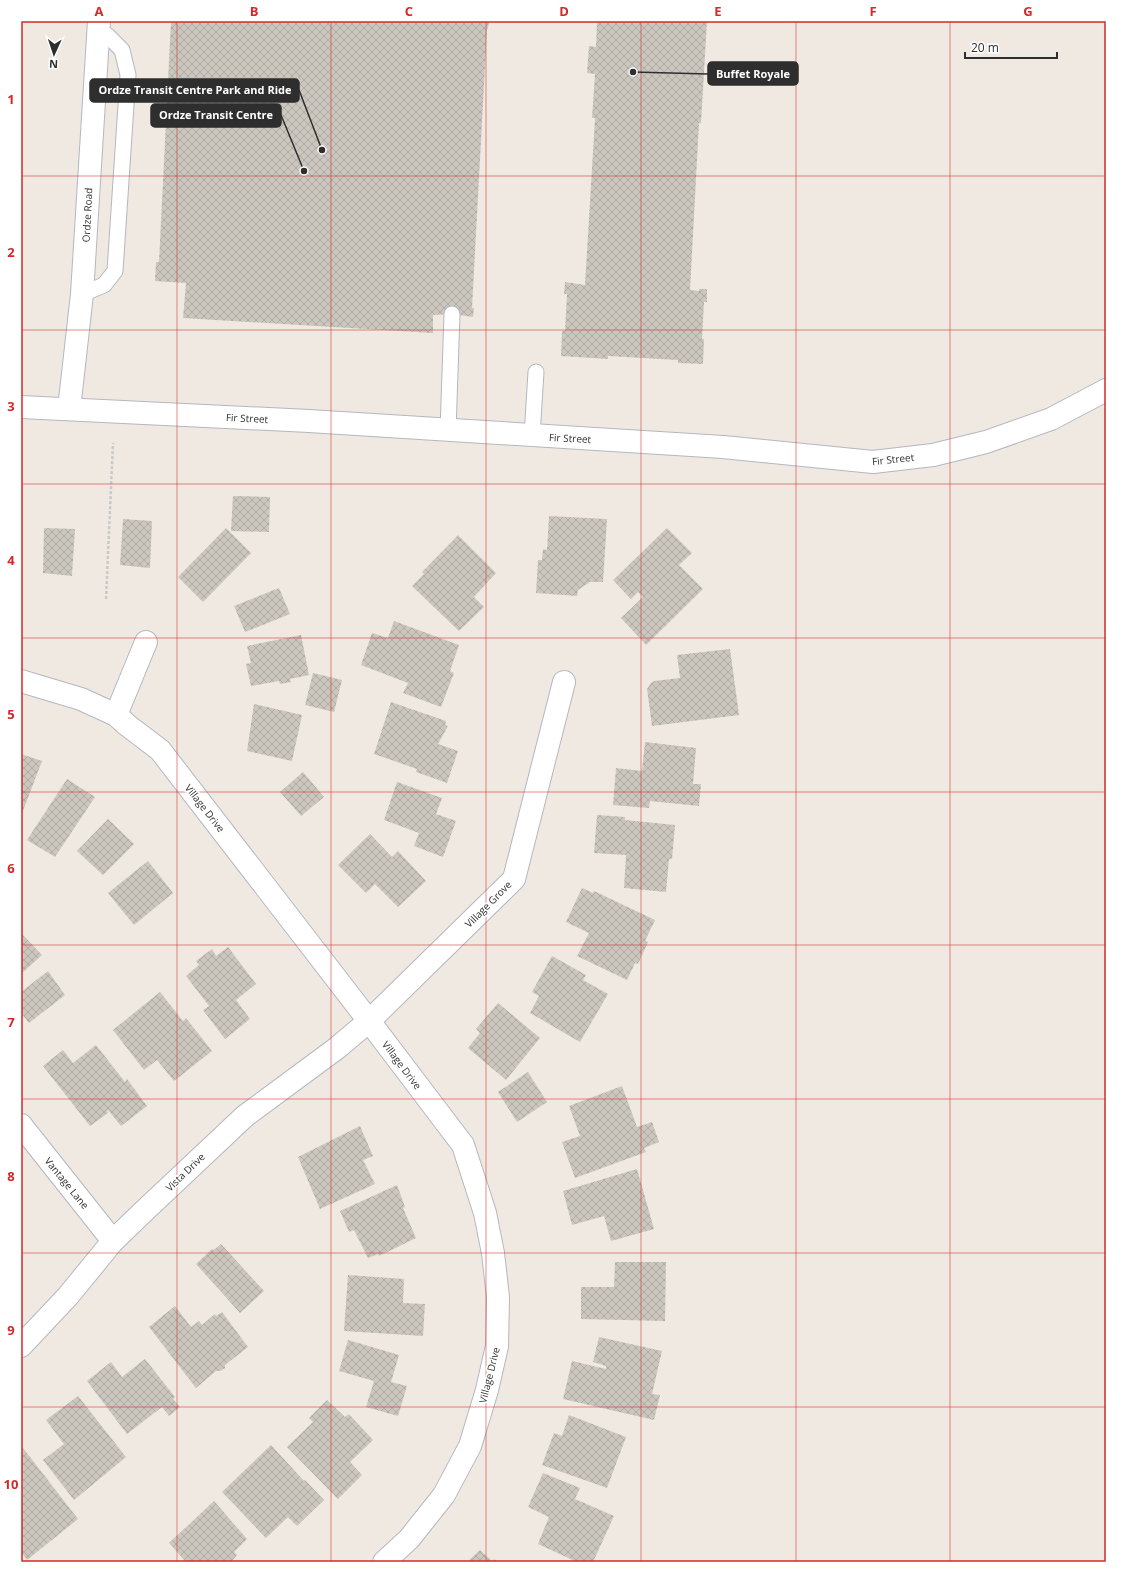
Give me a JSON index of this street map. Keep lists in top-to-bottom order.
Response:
{
  "streets": {
    "street": [
      "Ordze Road",
      "Fir Street",
      "Village Drive",
      "Village Grove",
      "Vista Drive",
      "Vantage Lane"
    ]
  },
  "crossings": [
    ["Ordze Road", "Fir Street"],
    ["Village Drive", "Village Grove"],
    ["Village Drive", "Vista Drive"],
    ["Village Grove", "Vista Drive"],
    ["Vista Drive", "Vantage Lane"]
  ],
  "places": ["Buffet Royale", "Ordze Transit Centre Park and Ride", "Ordze Transit Centre"],
  "scale_bar": "20 m",
  "north": "bottom",
  "grid": {
    "columns": [
      "A",
      "B",
      "C",
      "D",
      "E",
      "F",
      "G"
    ],
    "rows": [
      "1",
      "2",
      "3",
      "4",
      "5",
      "6",
      "7",
      "8",
      "9",
      "10"
    ]
  }
}
